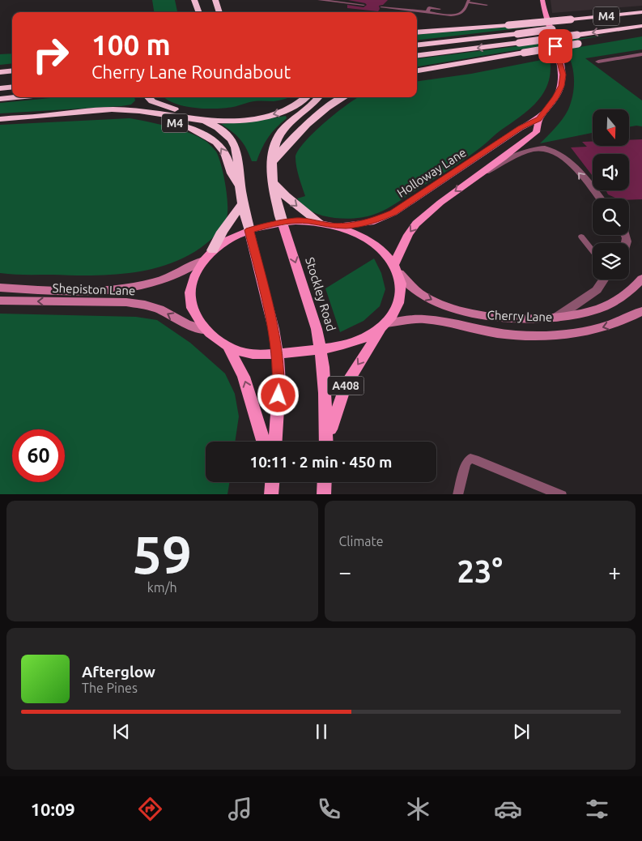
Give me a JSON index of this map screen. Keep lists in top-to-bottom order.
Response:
{
  "streets": {
    "highway": ["M4"],
    "main road": ["Holloway Lane", "Stockley Road", "A408"],
    "street": ["Shepiston Lane", "Cherry Lane"]
  },
  "crossings": [
    ["M4", "A408"],
    ["Holloway Lane", "Cherry Lane"],
    ["Holloway Lane", "A408"],
    ["Shepiston Lane", "A408"],
    ["Stockley Road", "A408"],
    ["Cherry Lane", "A408"]
  ],
  "north": "bottom",
  "page": {
    "turn": ["100 m", "Cherry Lane Roundabout"],
    "limit": "60",
    "trip": "10:11 · 2 min · 450 m",
    "tile": [
      ["59", "km/h"],
      "Climate"
    ],
    "heat": ["−", "23°", "+"],
    "song": ["Afterglow", "The Pines"],
    "tabs": "10:09"
  }
}
